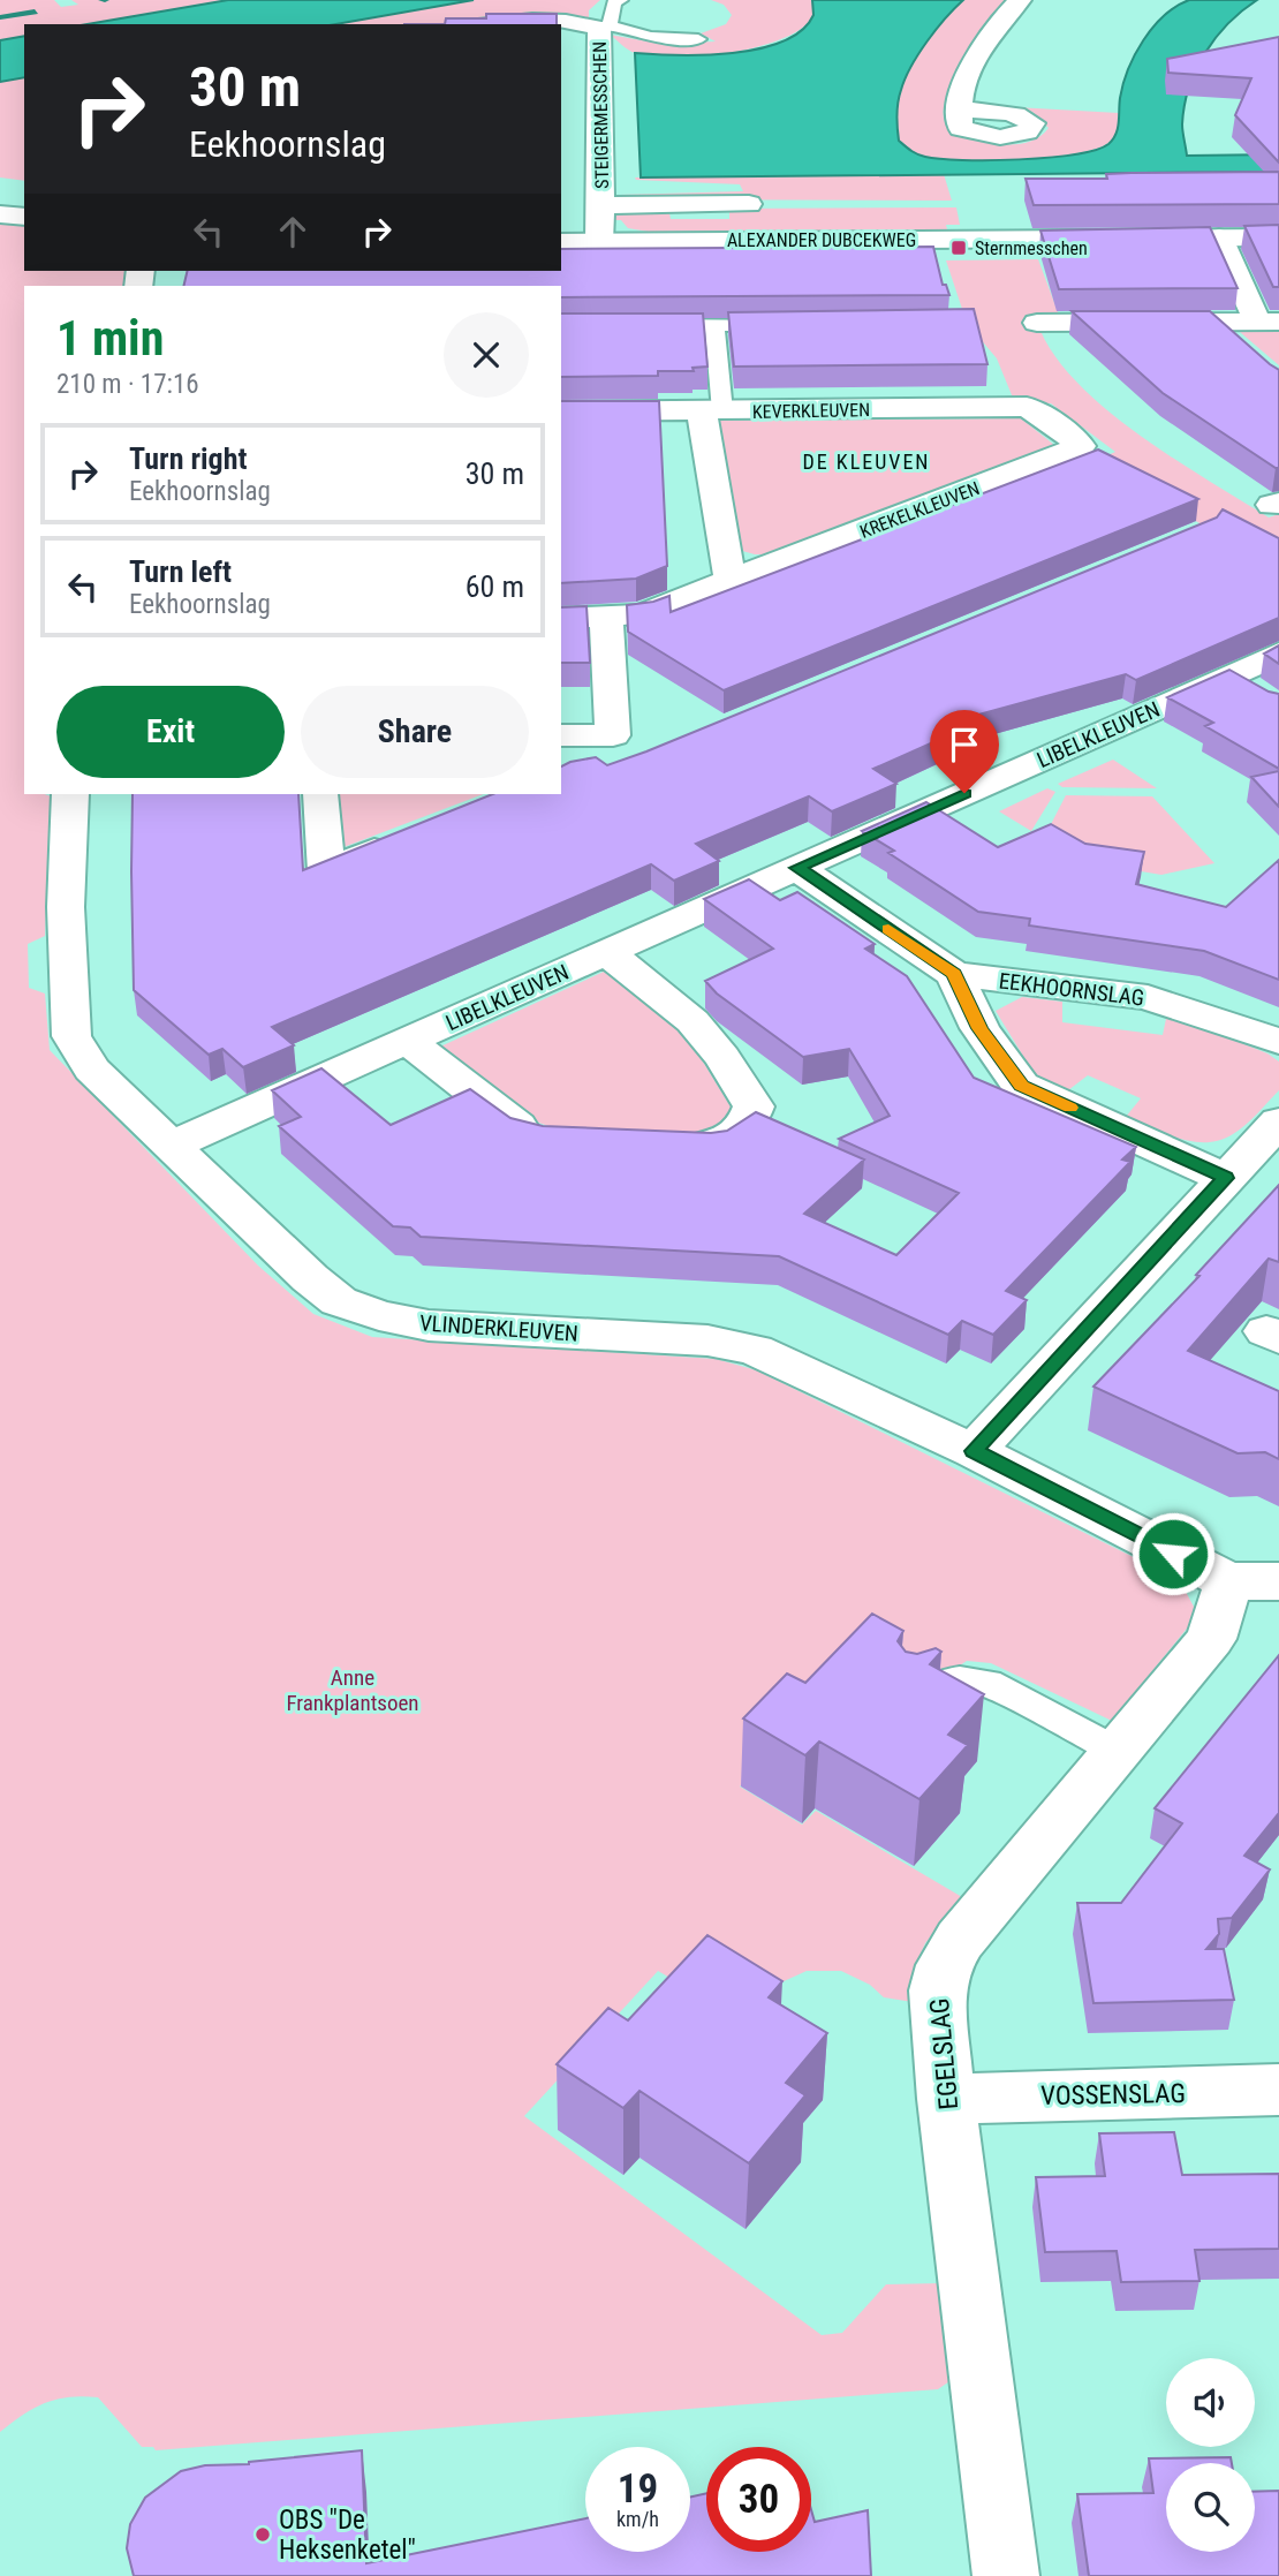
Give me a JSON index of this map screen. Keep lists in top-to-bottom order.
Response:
{
  "streets": {
    "street": [
      "STEIGERMESSCHEN",
      "ALEXANDER DUBCEKWEG",
      "KEVERKLEUVEN",
      "KREKELKLEUVEN",
      "LIBELKLEUVEN",
      "EEKHOORNSLAG",
      "VLINDERKLEUVEN",
      "EGELSLAG",
      "VOSSENSLAG"
    ]
  },
  "crossings": [
    ["STEIGERMESSCHEN", "ALEXANDER DUBCEKWEG"],
    ["KEVERKLEUVEN", "KREKELKLEUVEN"],
    ["LIBELKLEUVEN", "EEKHOORNSLAG"],
    ["LIBELKLEUVEN", "VLINDERKLEUVEN"],
    ["VLINDERKLEUVEN", "EGELSLAG"],
    ["EGELSLAG", "VOSSENSLAG"]
  ],
  "districts": ["DE KLEUVEN"],
  "parks": ["Anne Frankplantsoen"],
  "places": {
    "transit": ["Sternmesschen"],
    "other": ["OBS \"De Heksenketel\""]
  },
  "page": {
    "turn": ["30 m", "Eekhoornslag"],
    "heading": ["1 min", "210 m · 17:16"],
    "list": [
      {
        "name": "Turn right",
        "note": "Eekhoornslag",
        "value": "30 m"
      },
      {
        "name": "Turn left",
        "note": "Eekhoornslag",
        "value": "60 m"
      }
    ],
    "buttons": ["Exit", "Share"],
    "speed": "19 km/h",
    "limit": "30"
  }
}
